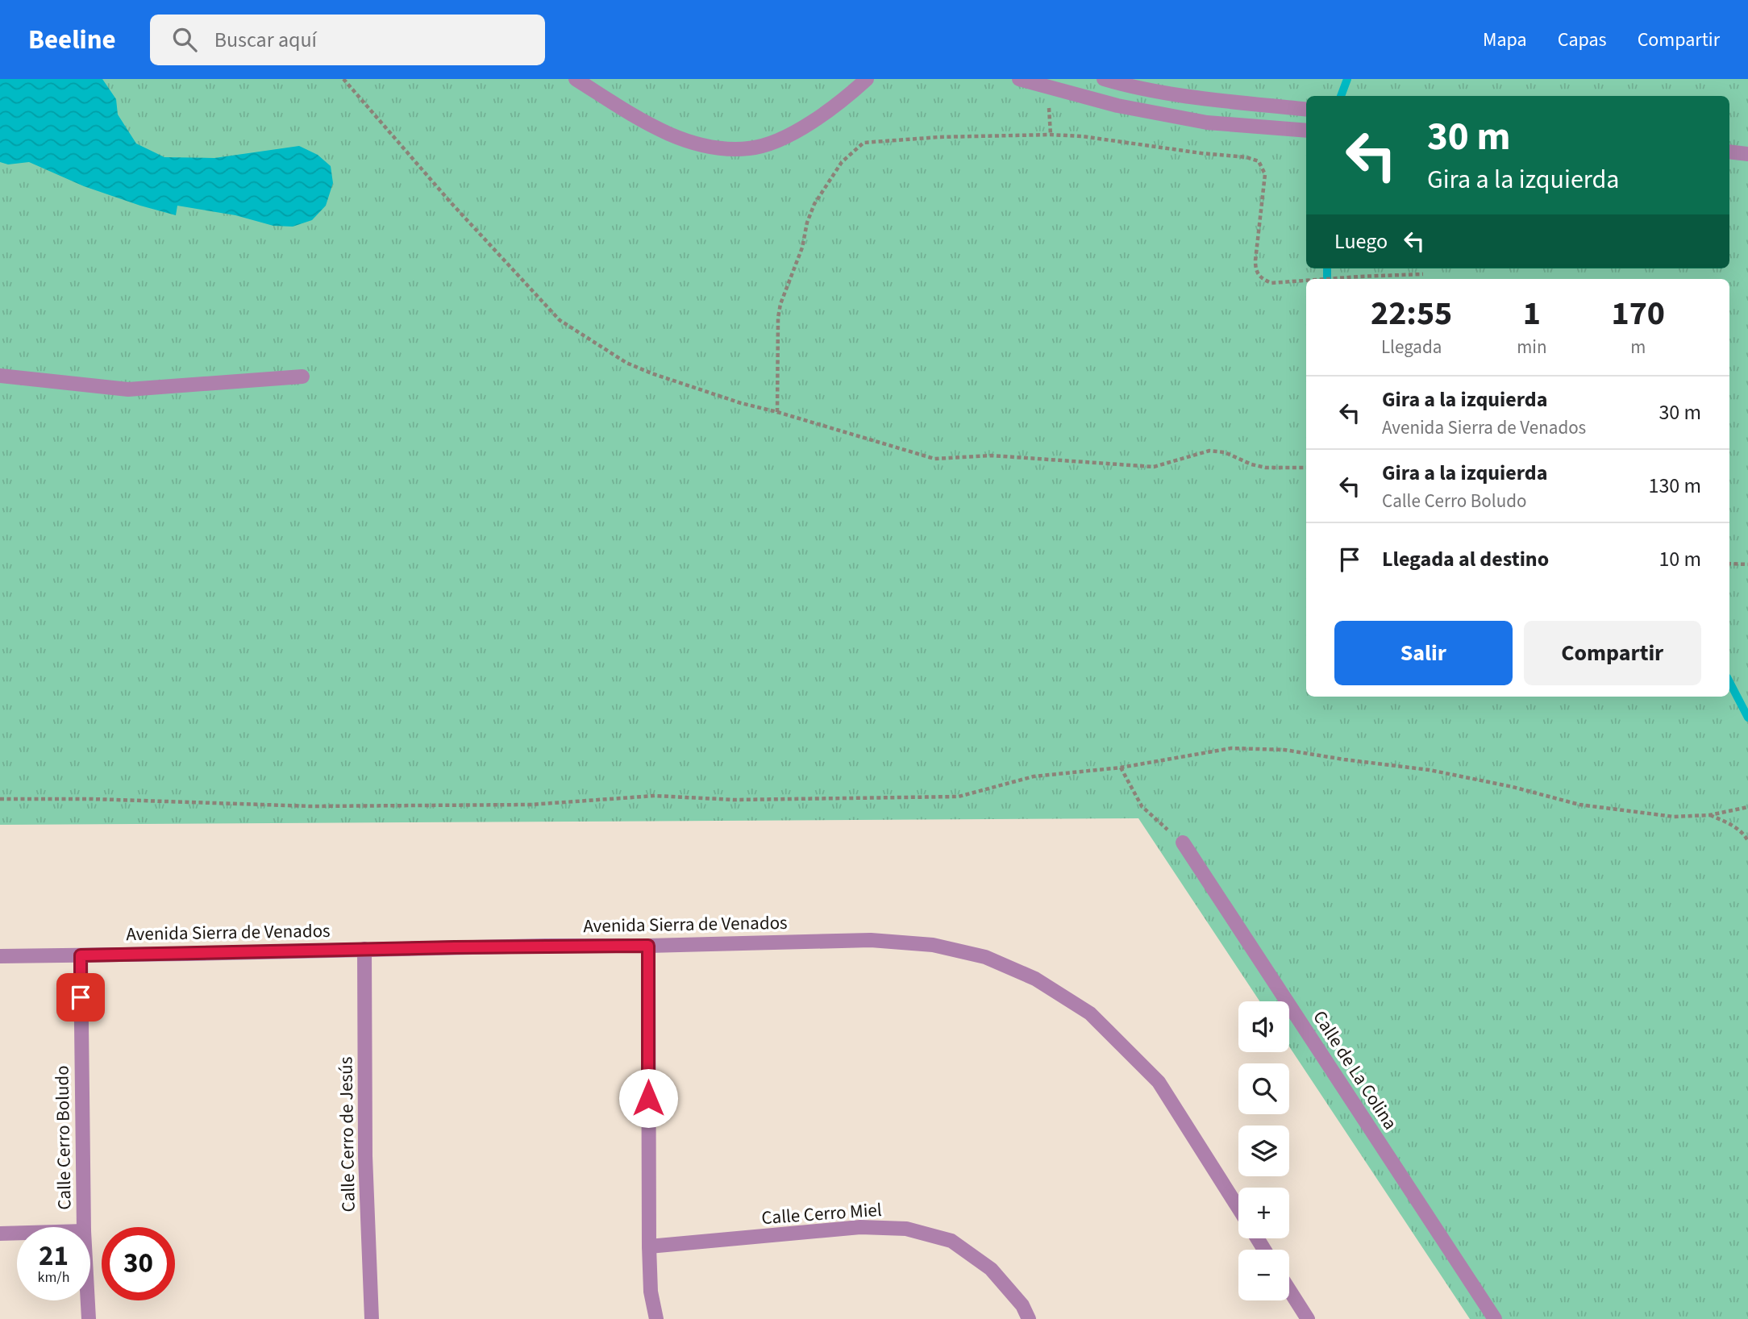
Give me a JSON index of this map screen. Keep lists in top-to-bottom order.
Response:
{
  "streets": {
    "street": [
      "Avenida Sierra de Venados",
      "Calle de La Colina",
      "Calle Cerro de Jesús",
      "Calle Cerro Boludo",
      "Calle Cerro Miel"
    ]
  },
  "crossings": [
    ["Avenida Sierra de Venados", "Calle Cerro de Jesús"],
    ["Avenida Sierra de Venados", "Calle Cerro Boludo"]
  ],
  "page": {
    "header": "Beeline",
    "search": "Buscar aquí",
    "nav": ["Mapa", "Capas", "Compartir"],
    "turn": ["30 m", "Gira a la izquierda"],
    "then": "Luego",
    "eta": [
      "22:55",
      "Llegada",
      "1",
      "min",
      "170",
      "m"
    ],
    "list": [
      {
        "name": "Gira a la izquierda",
        "note": "Avenida Sierra de Venados",
        "value": "30 m"
      },
      {
        "name": "Gira a la izquierda",
        "note": "Calle Cerro Boludo",
        "value": "130 m"
      },
      {
        "name": "Llegada al destino",
        "value": "10 m"
      }
    ],
    "buttons": ["Salir", "Compartir"],
    "map_buttons": ["+", "−"],
    "speed": "21 km/h",
    "limit": "30"
  }
}
